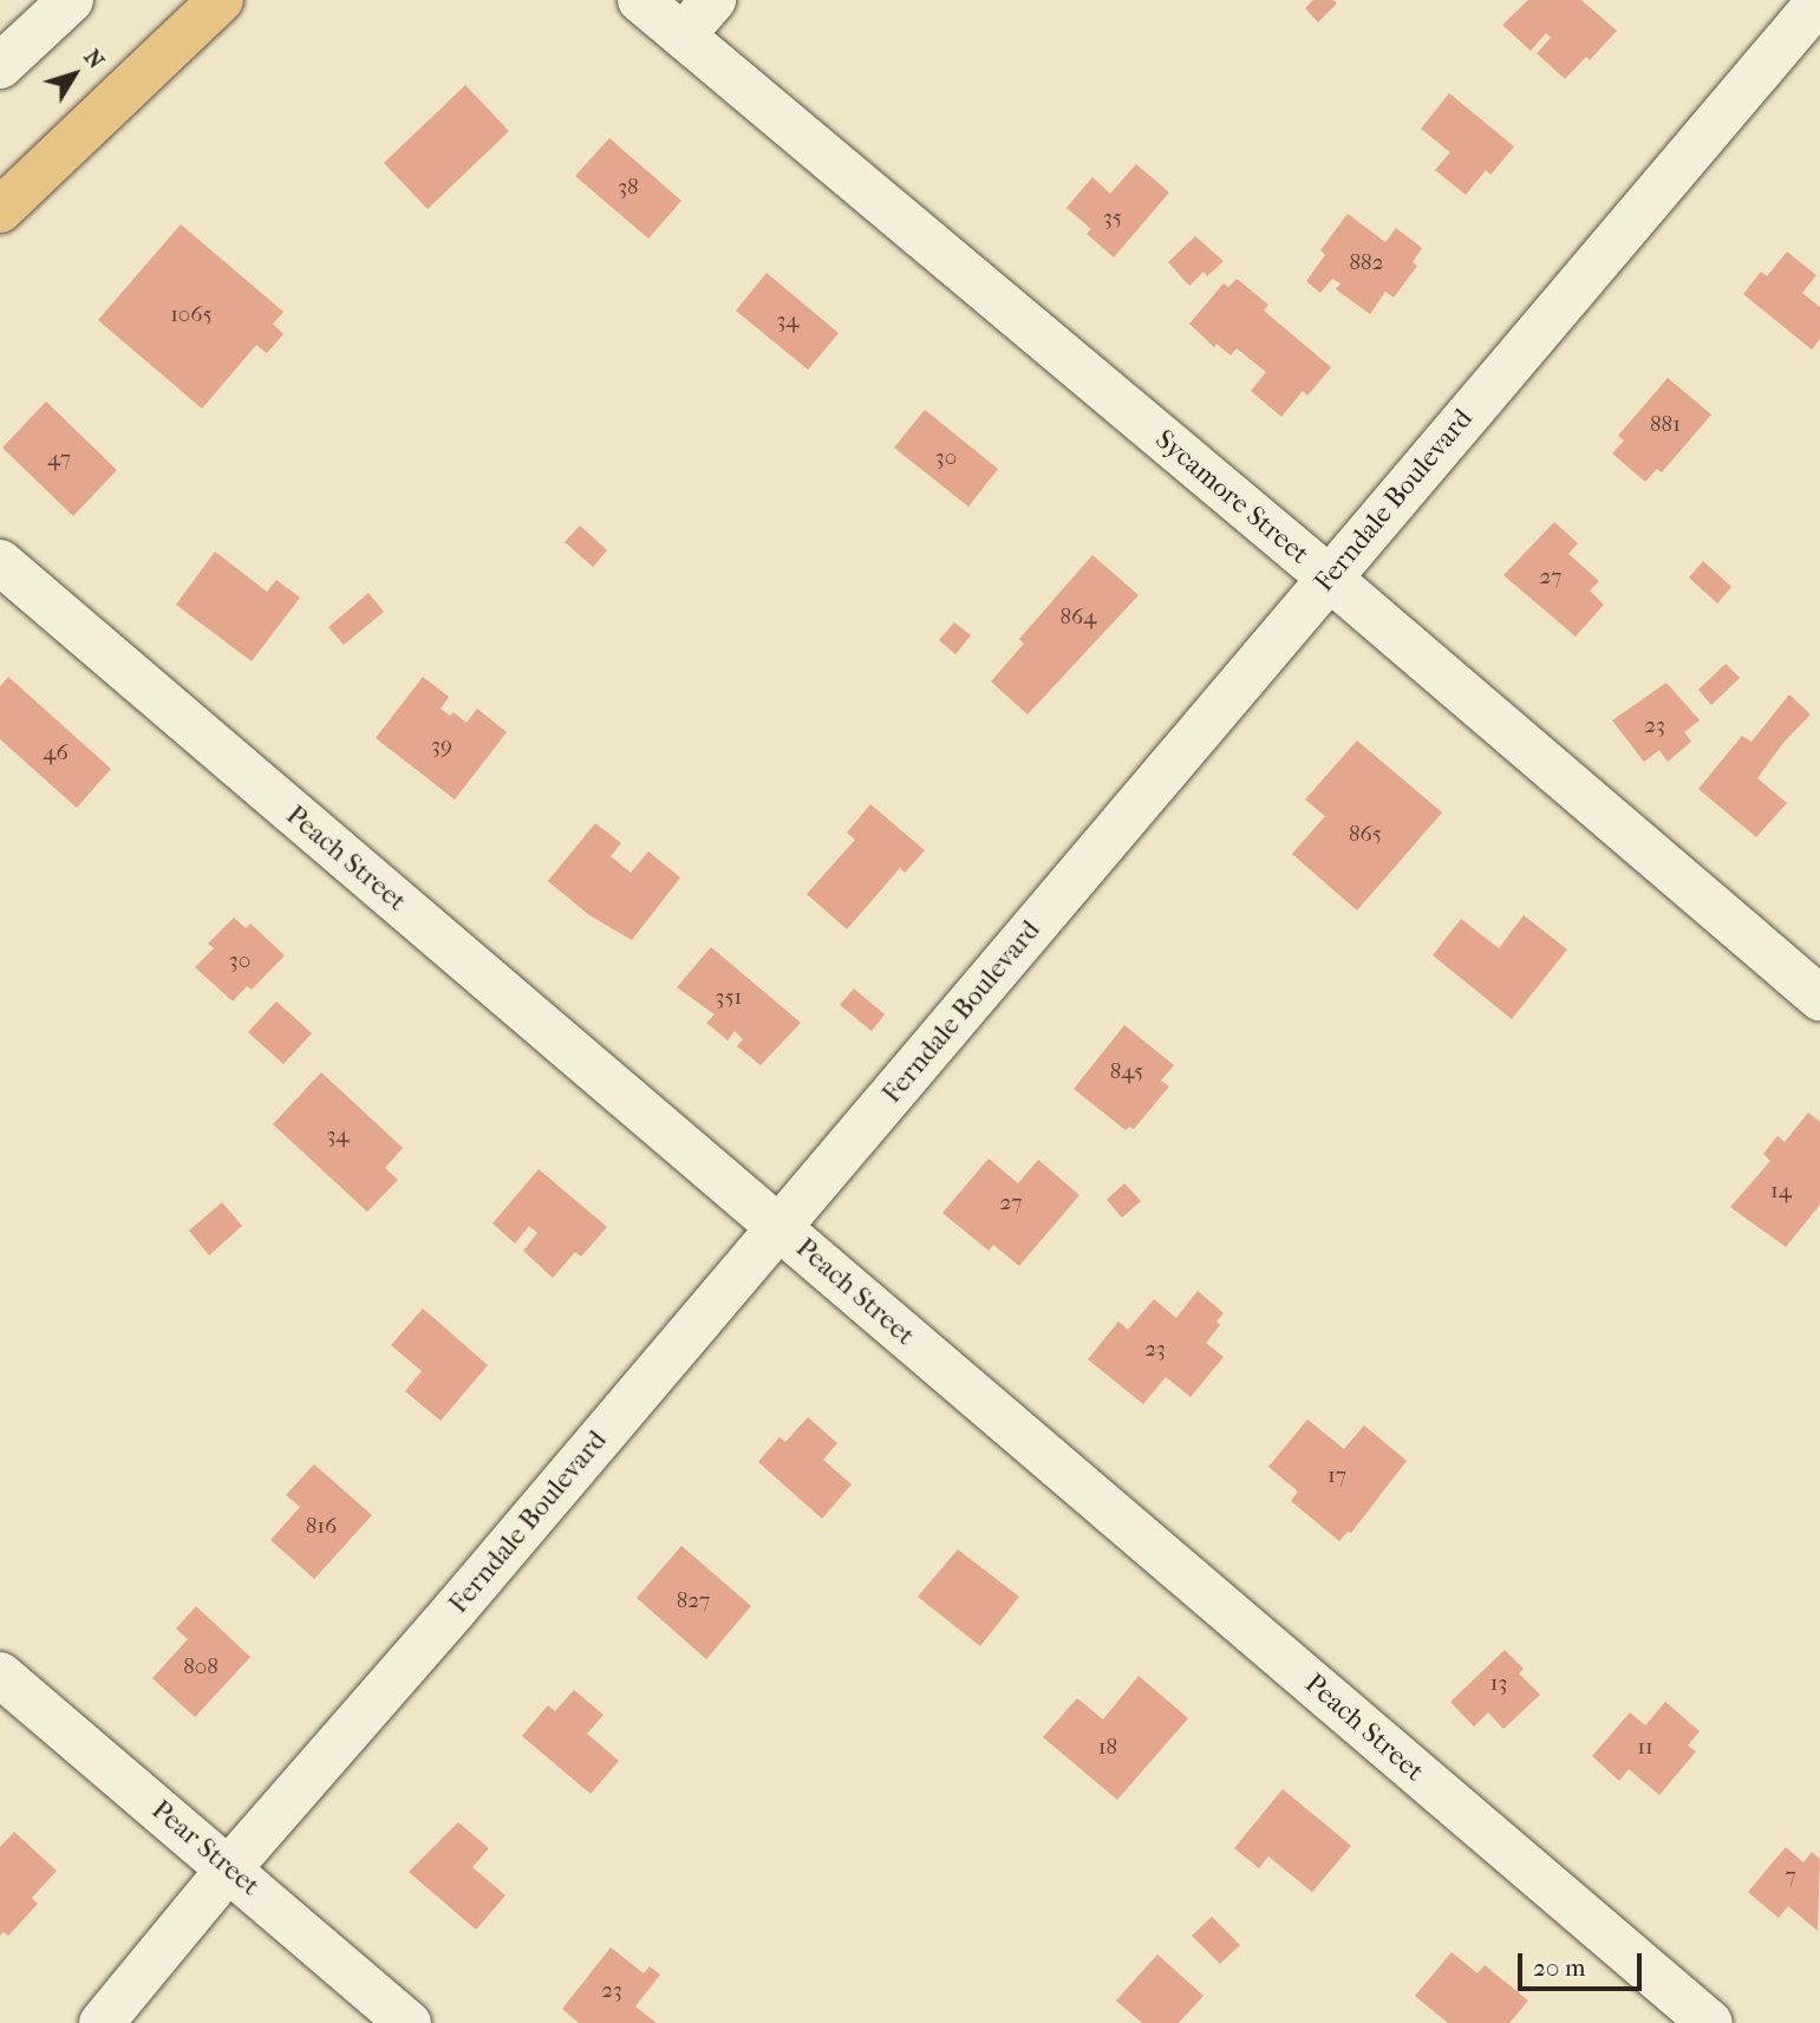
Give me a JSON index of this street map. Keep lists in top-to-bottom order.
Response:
{
  "streets": {
    "street": [
      "Sycamore Street",
      "Ferndale Boulevard",
      "Peach Street",
      "Pear Street"
    ]
  },
  "crossings": [
    ["Sycamore Street", "Ferndale Boulevard"],
    ["Ferndale Boulevard", "Peach Street"],
    ["Ferndale Boulevard", "Pear Street"]
  ],
  "house_numbers": [
    "38",
    "35",
    "882",
    "1065",
    "34",
    "881",
    "30",
    "47",
    "27",
    "864",
    "23",
    "39",
    "46",
    "865",
    "30",
    "351",
    "845",
    "34",
    "14",
    "27",
    "23",
    "17",
    "816",
    "827",
    "808",
    "13",
    "18",
    "11",
    "7",
    "23"
  ],
  "scale_bar": "20 m",
  "north": "top right"
}
